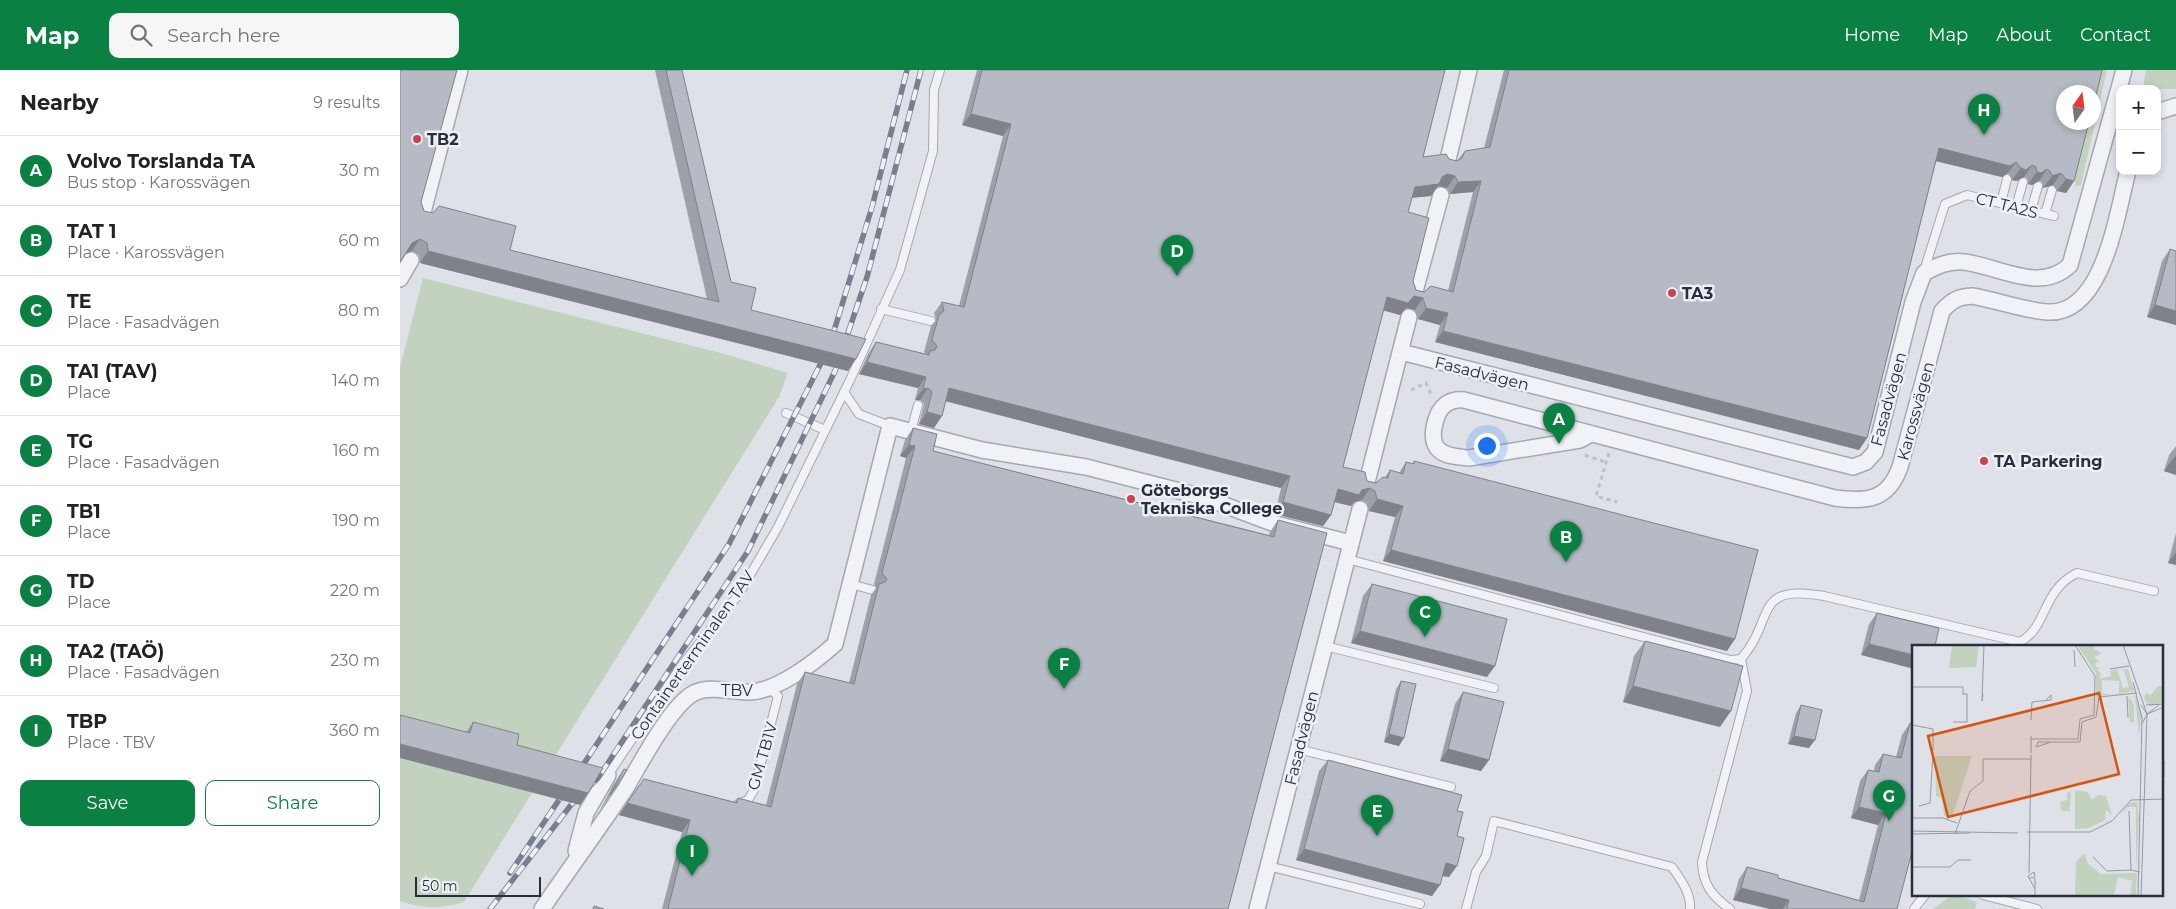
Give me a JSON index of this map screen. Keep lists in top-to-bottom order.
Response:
{
  "streets": {
    "street": [
      "Fasadvägen",
      "Karossvägen",
      "Containerterminalen TAV",
      "TBV"
    ],
    "lane": ["CT TA2S", "GM TB1V"]
  },
  "crossings": [
    ["CT TA2S", "Fasadvägen"],
    ["Containerterminalen TAV", "TBV"],
    ["TBV", "GM TB1V"]
  ],
  "places": [
    "TB2",
    "TA3",
    "TA Parkering",
    "Göteborgs Tekniska College"
  ],
  "scale_bar": "50 m",
  "north": "top",
  "page": {
    "header": "Map",
    "search": "Search here",
    "nav": [
      "Home",
      "Map",
      "About",
      "Contact"
    ],
    "heading": ["Nearby", "9 results"],
    "map_buttons": ["+", "−"],
    "pins": [
      "H",
      "D",
      "A",
      "B",
      "C",
      "F",
      "G",
      "E",
      "I"
    ],
    "list": [
      {
        "mark": "A",
        "name": "Volvo Torslanda TA",
        "note": "Bus stop · Karossvägen",
        "value": "30 m"
      },
      {
        "mark": "B",
        "name": "TAT 1",
        "note": "Place · Karossvägen",
        "value": "60 m"
      },
      {
        "mark": "C",
        "name": "TE",
        "note": "Place · Fasadvägen",
        "value": "80 m"
      },
      {
        "mark": "D",
        "name": "TA1 (TAV)",
        "note": "Place",
        "value": "140 m"
      },
      {
        "mark": "E",
        "name": "TG",
        "note": "Place · Fasadvägen",
        "value": "160 m"
      },
      {
        "mark": "F",
        "name": "TB1",
        "note": "Place",
        "value": "190 m"
      },
      {
        "mark": "G",
        "name": "TD",
        "note": "Place",
        "value": "220 m"
      },
      {
        "mark": "H",
        "name": "TA2 (TAÖ)",
        "note": "Place · Fasadvägen",
        "value": "230 m"
      },
      {
        "mark": "I",
        "name": "TBP",
        "note": "Place · TBV",
        "value": "360 m"
      }
    ],
    "buttons": ["Save", "Share"],
    "scale": "50 m"
  }
}
